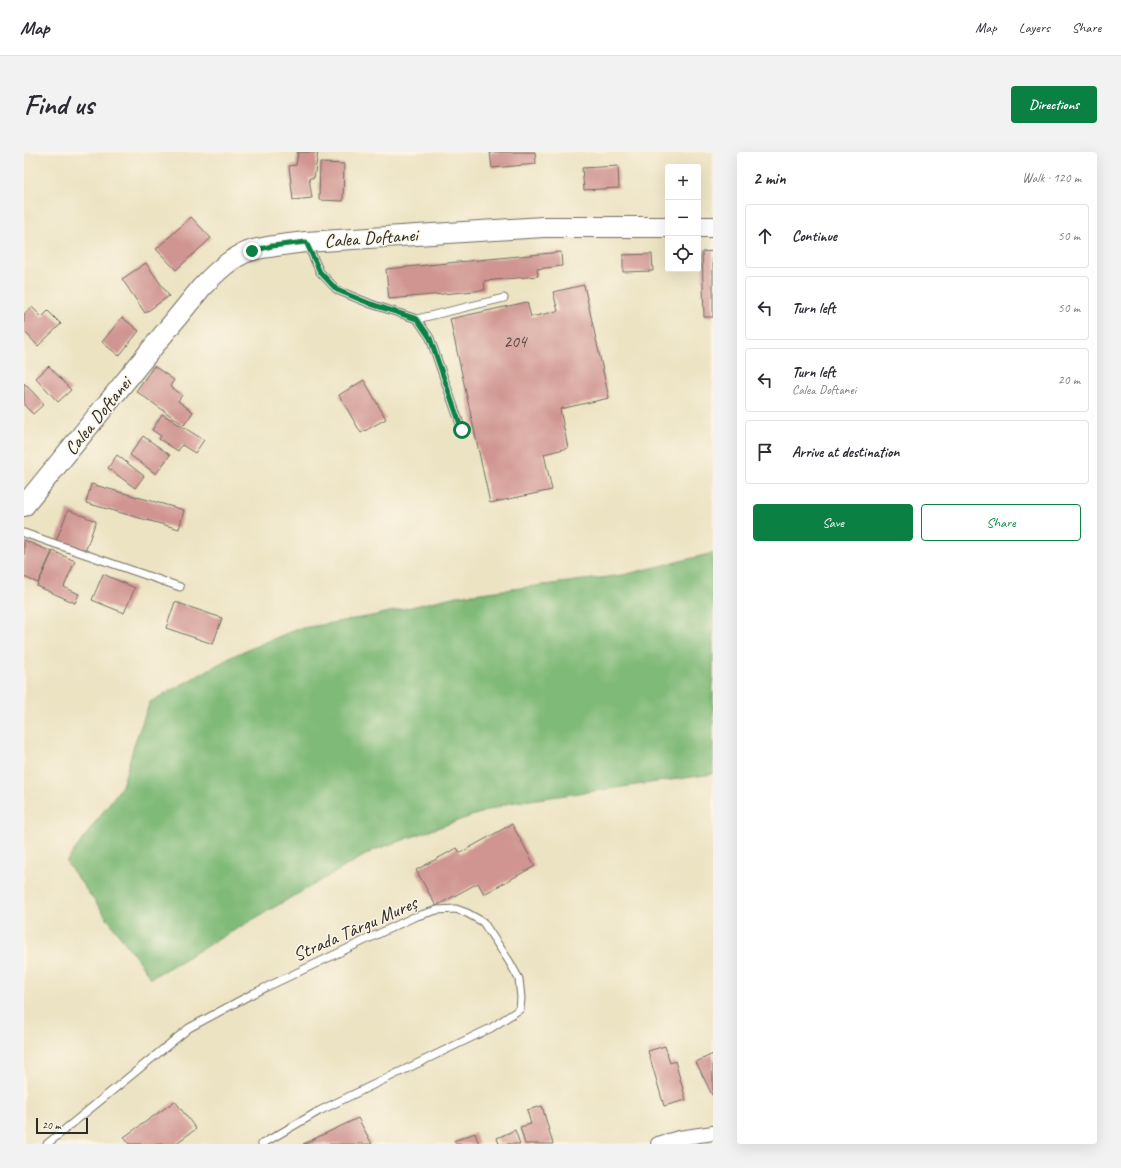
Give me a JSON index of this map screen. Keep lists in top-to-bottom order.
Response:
{
  "streets": {
    "main road": ["Calea Doftanei"],
    "lane": ["Strada Târgu Mureș"]
  },
  "house_numbers": ["204"],
  "scale_bar": "20 m",
  "page": {
    "header": "Map",
    "nav": ["Map", "Layers", "Share"],
    "buttons": [
      "Directions",
      ["Save", "Share"]
    ],
    "title": "Find us",
    "heading": ["2 min", "Walk · 120 m"],
    "map_buttons": ["+", "−"],
    "list": [
      ["Continue", "50 m"],
      ["Turn left", "50 m"],
      ["Turn left", "Calea Doftanei", "20 m"],
      "Arrive at destination"
    ],
    "scale": "20 m"
  }
}
